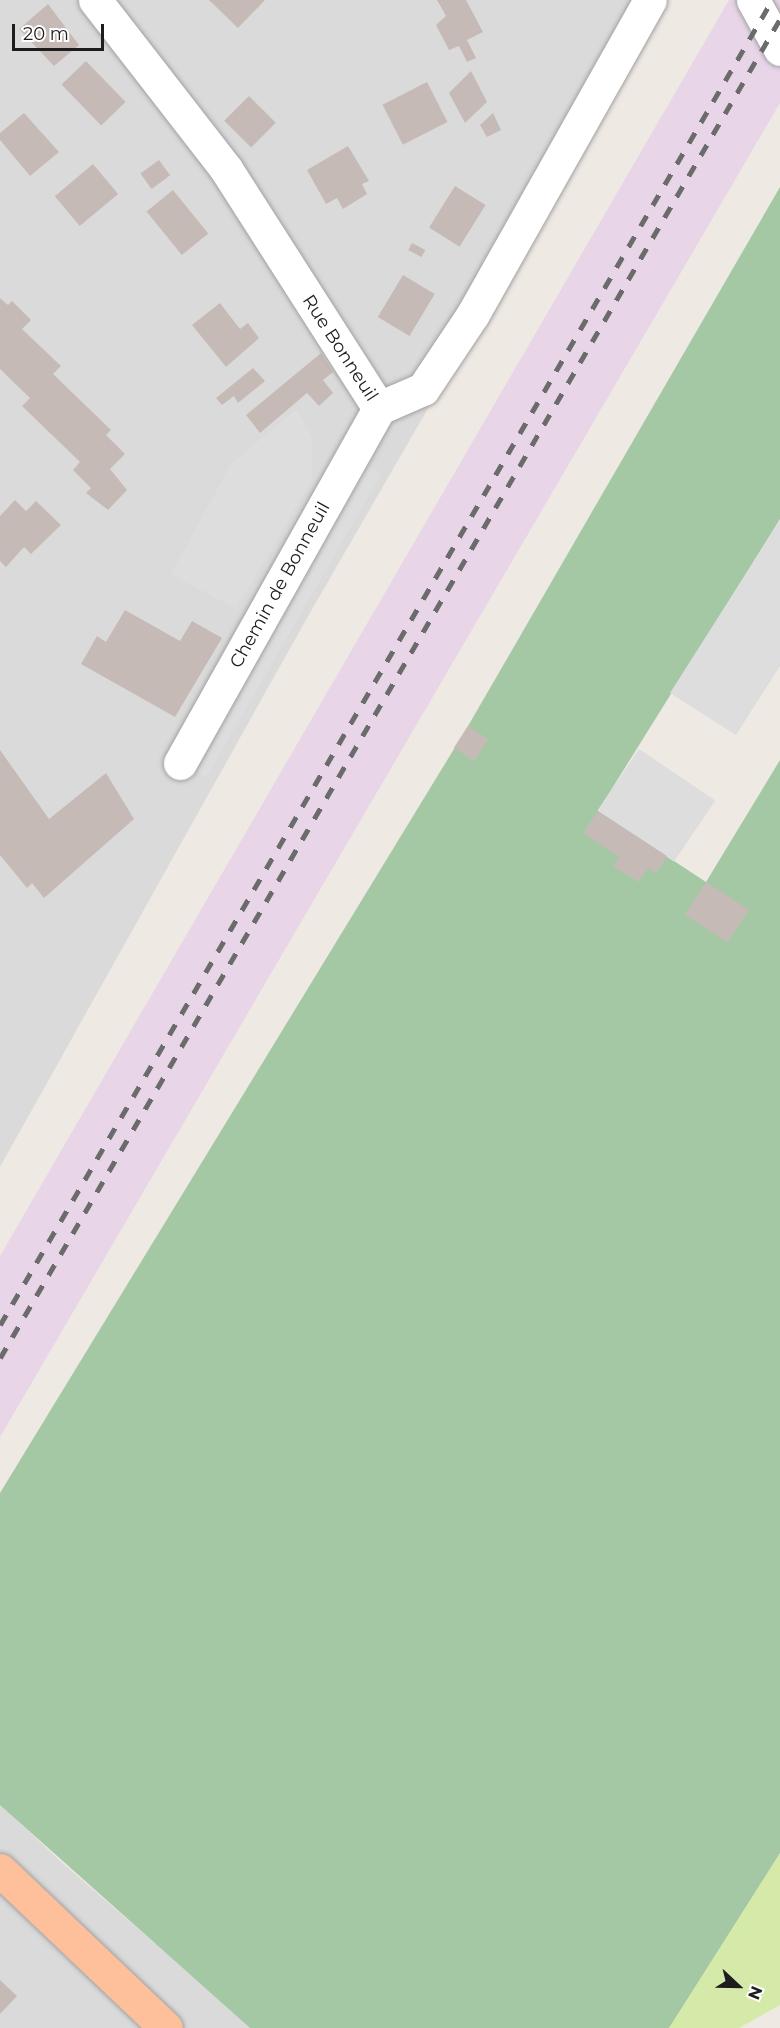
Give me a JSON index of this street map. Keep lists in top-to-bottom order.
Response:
{
  "streets": {
    "street": ["Rue Bonneuil", "Chemin de Bonneuil"]
  },
  "crossings": [
    ["Rue Bonneuil", "Chemin de Bonneuil"]
  ],
  "scale_bar": "20 m",
  "north": "right"
}
